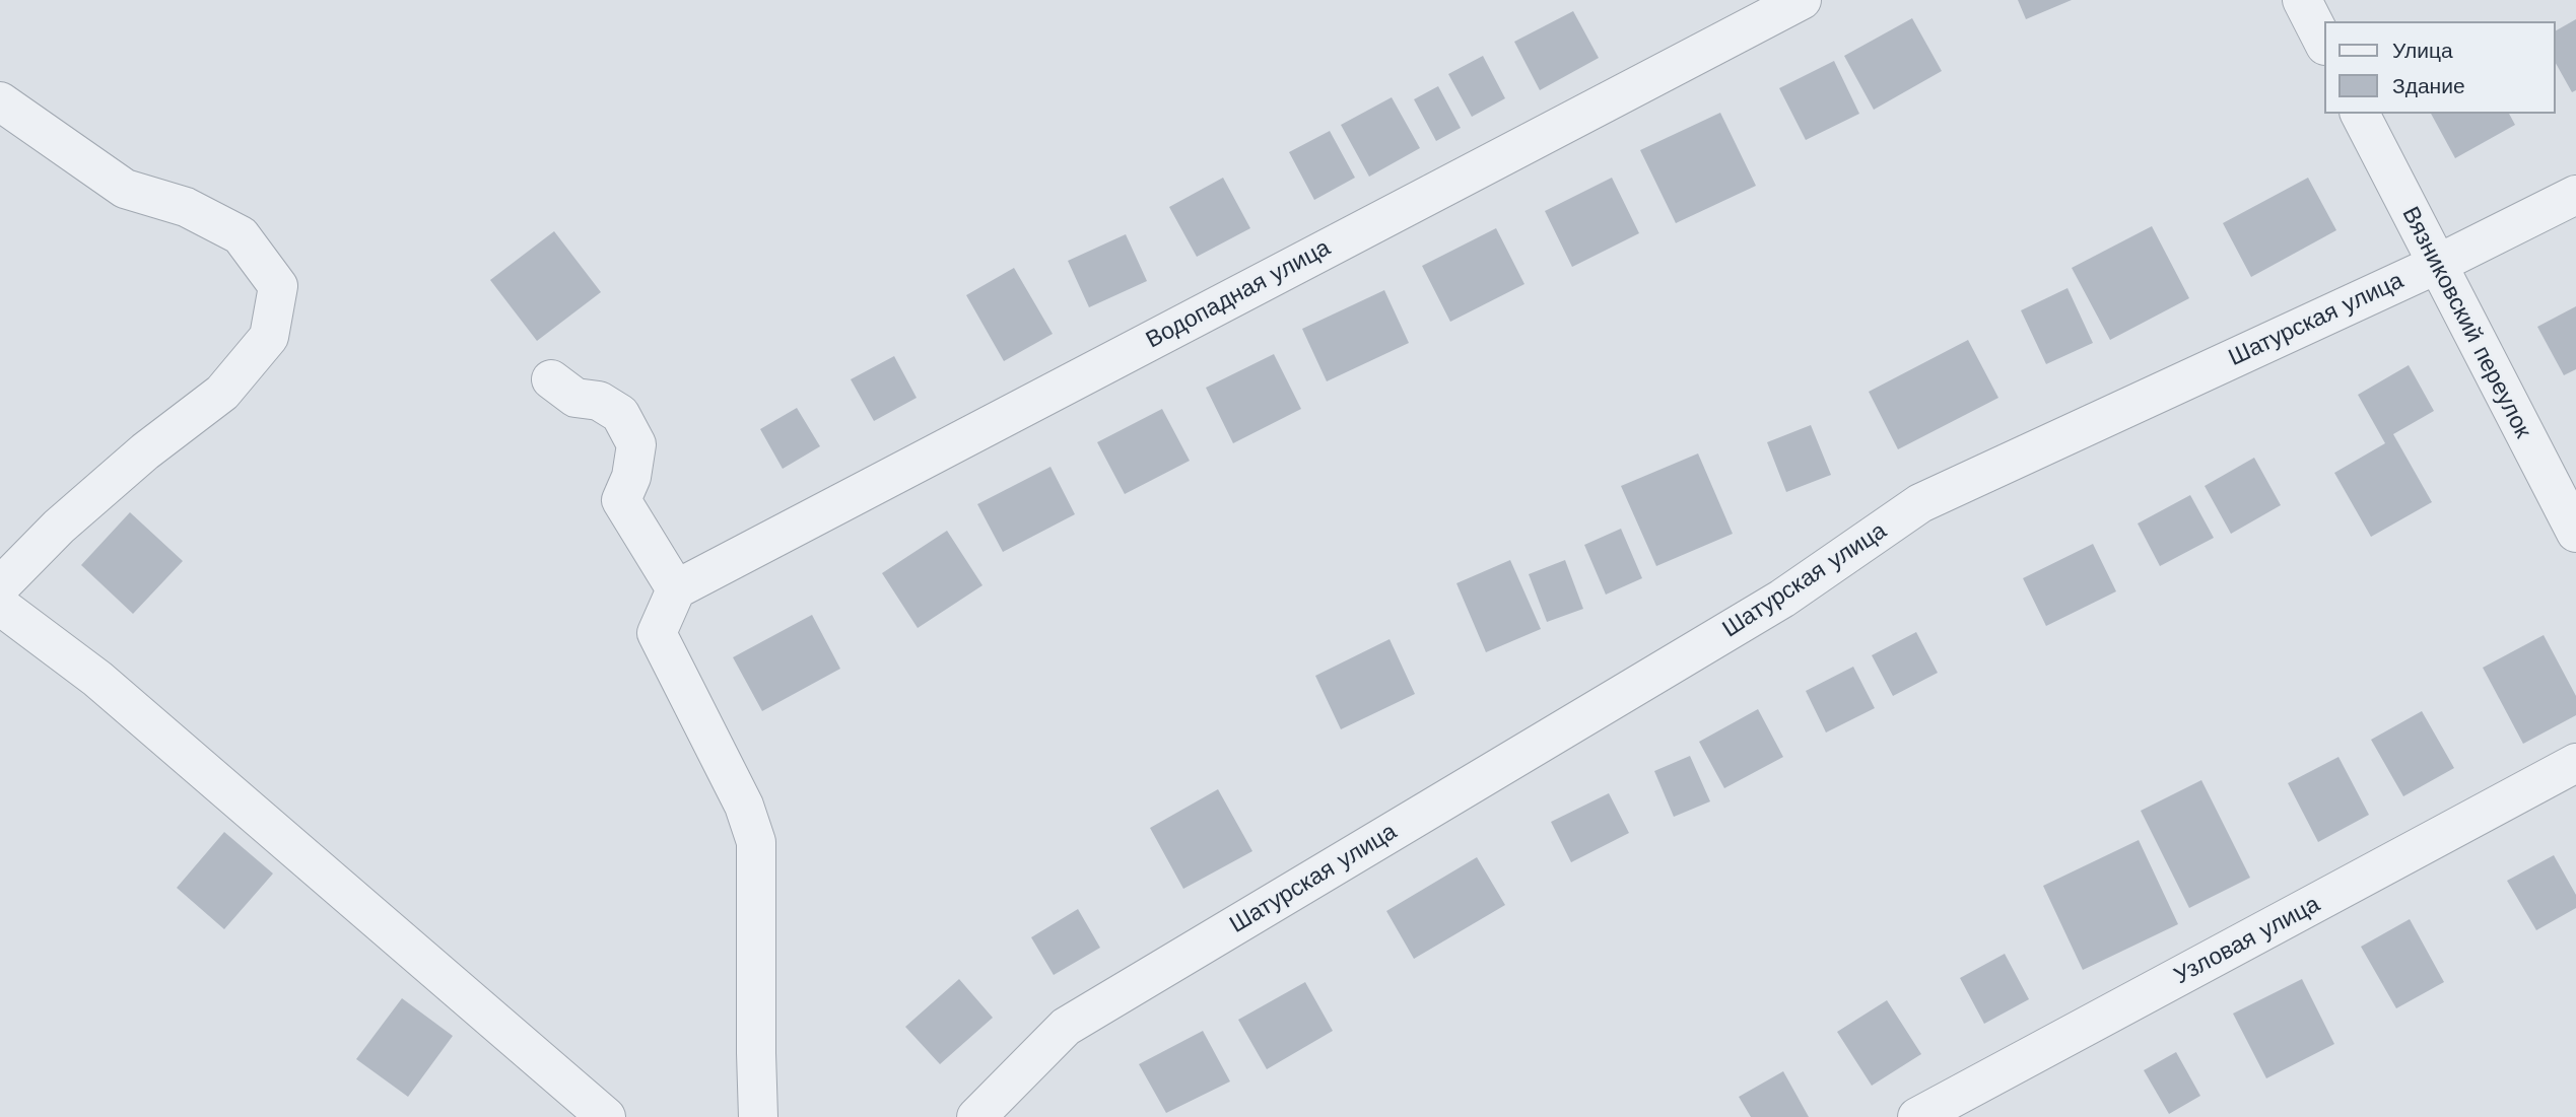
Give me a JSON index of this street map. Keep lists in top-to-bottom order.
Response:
{
  "streets": {
    "street": [
      "Водопадная улица",
      "Шатурская улица",
      "Вязниковский переулок",
      "Узловая улица"
    ]
  },
  "crossings": [
    ["Шатурская улица", "Вязниковский переулок"]
  ],
  "legend": ["Улица", "Здание"]
}
